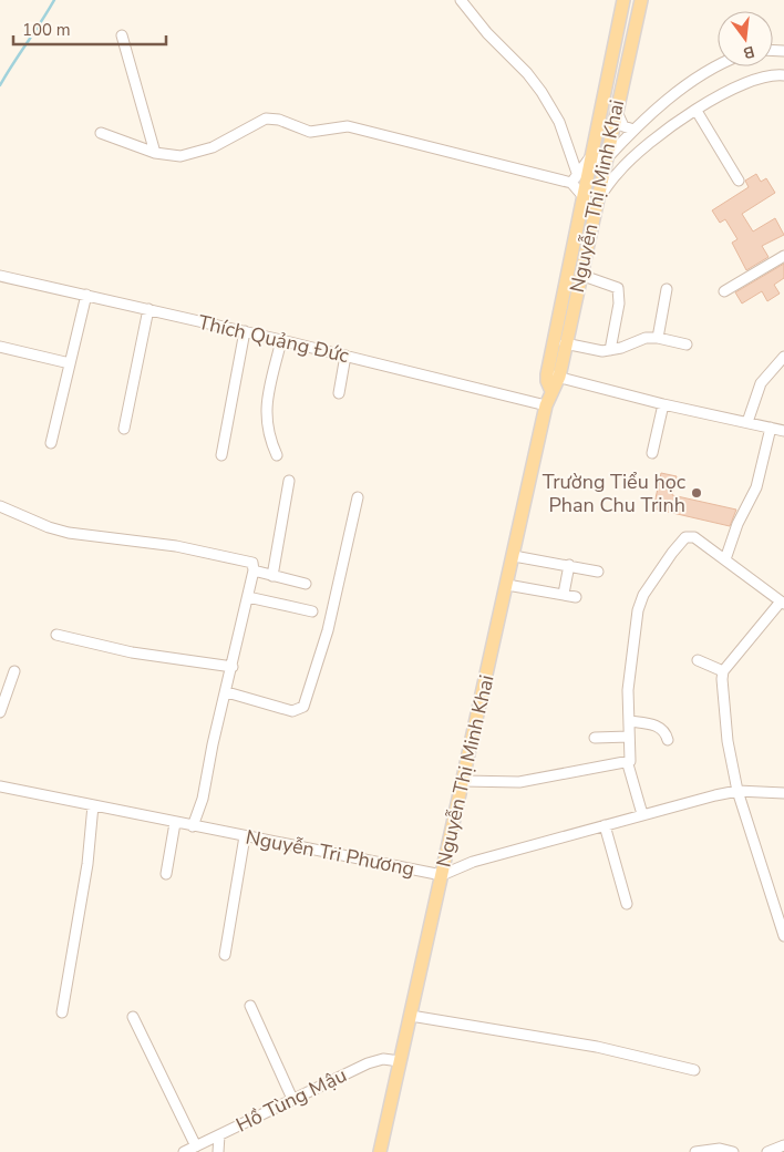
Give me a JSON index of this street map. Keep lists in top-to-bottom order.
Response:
{
  "streets": {
    "main road": ["Nguyễn Thị Minh Khai"],
    "street": ["Thích Quảng Đức", "Nguyễn Tri Phương", "Hồ Tùng Mậu"]
  },
  "crossings": [
    ["Nguyễn Thị Minh Khai", "Thích Quảng Đức"],
    ["Nguyễn Thị Minh Khai", "Nguyễn Tri Phương"],
    ["Nguyễn Thị Minh Khai", "Hồ Tùng Mậu"]
  ],
  "places": ["Trường Tiểu học Phan Chu Trinh"],
  "scale_bar": "100 m",
  "north": "bottom"
}
